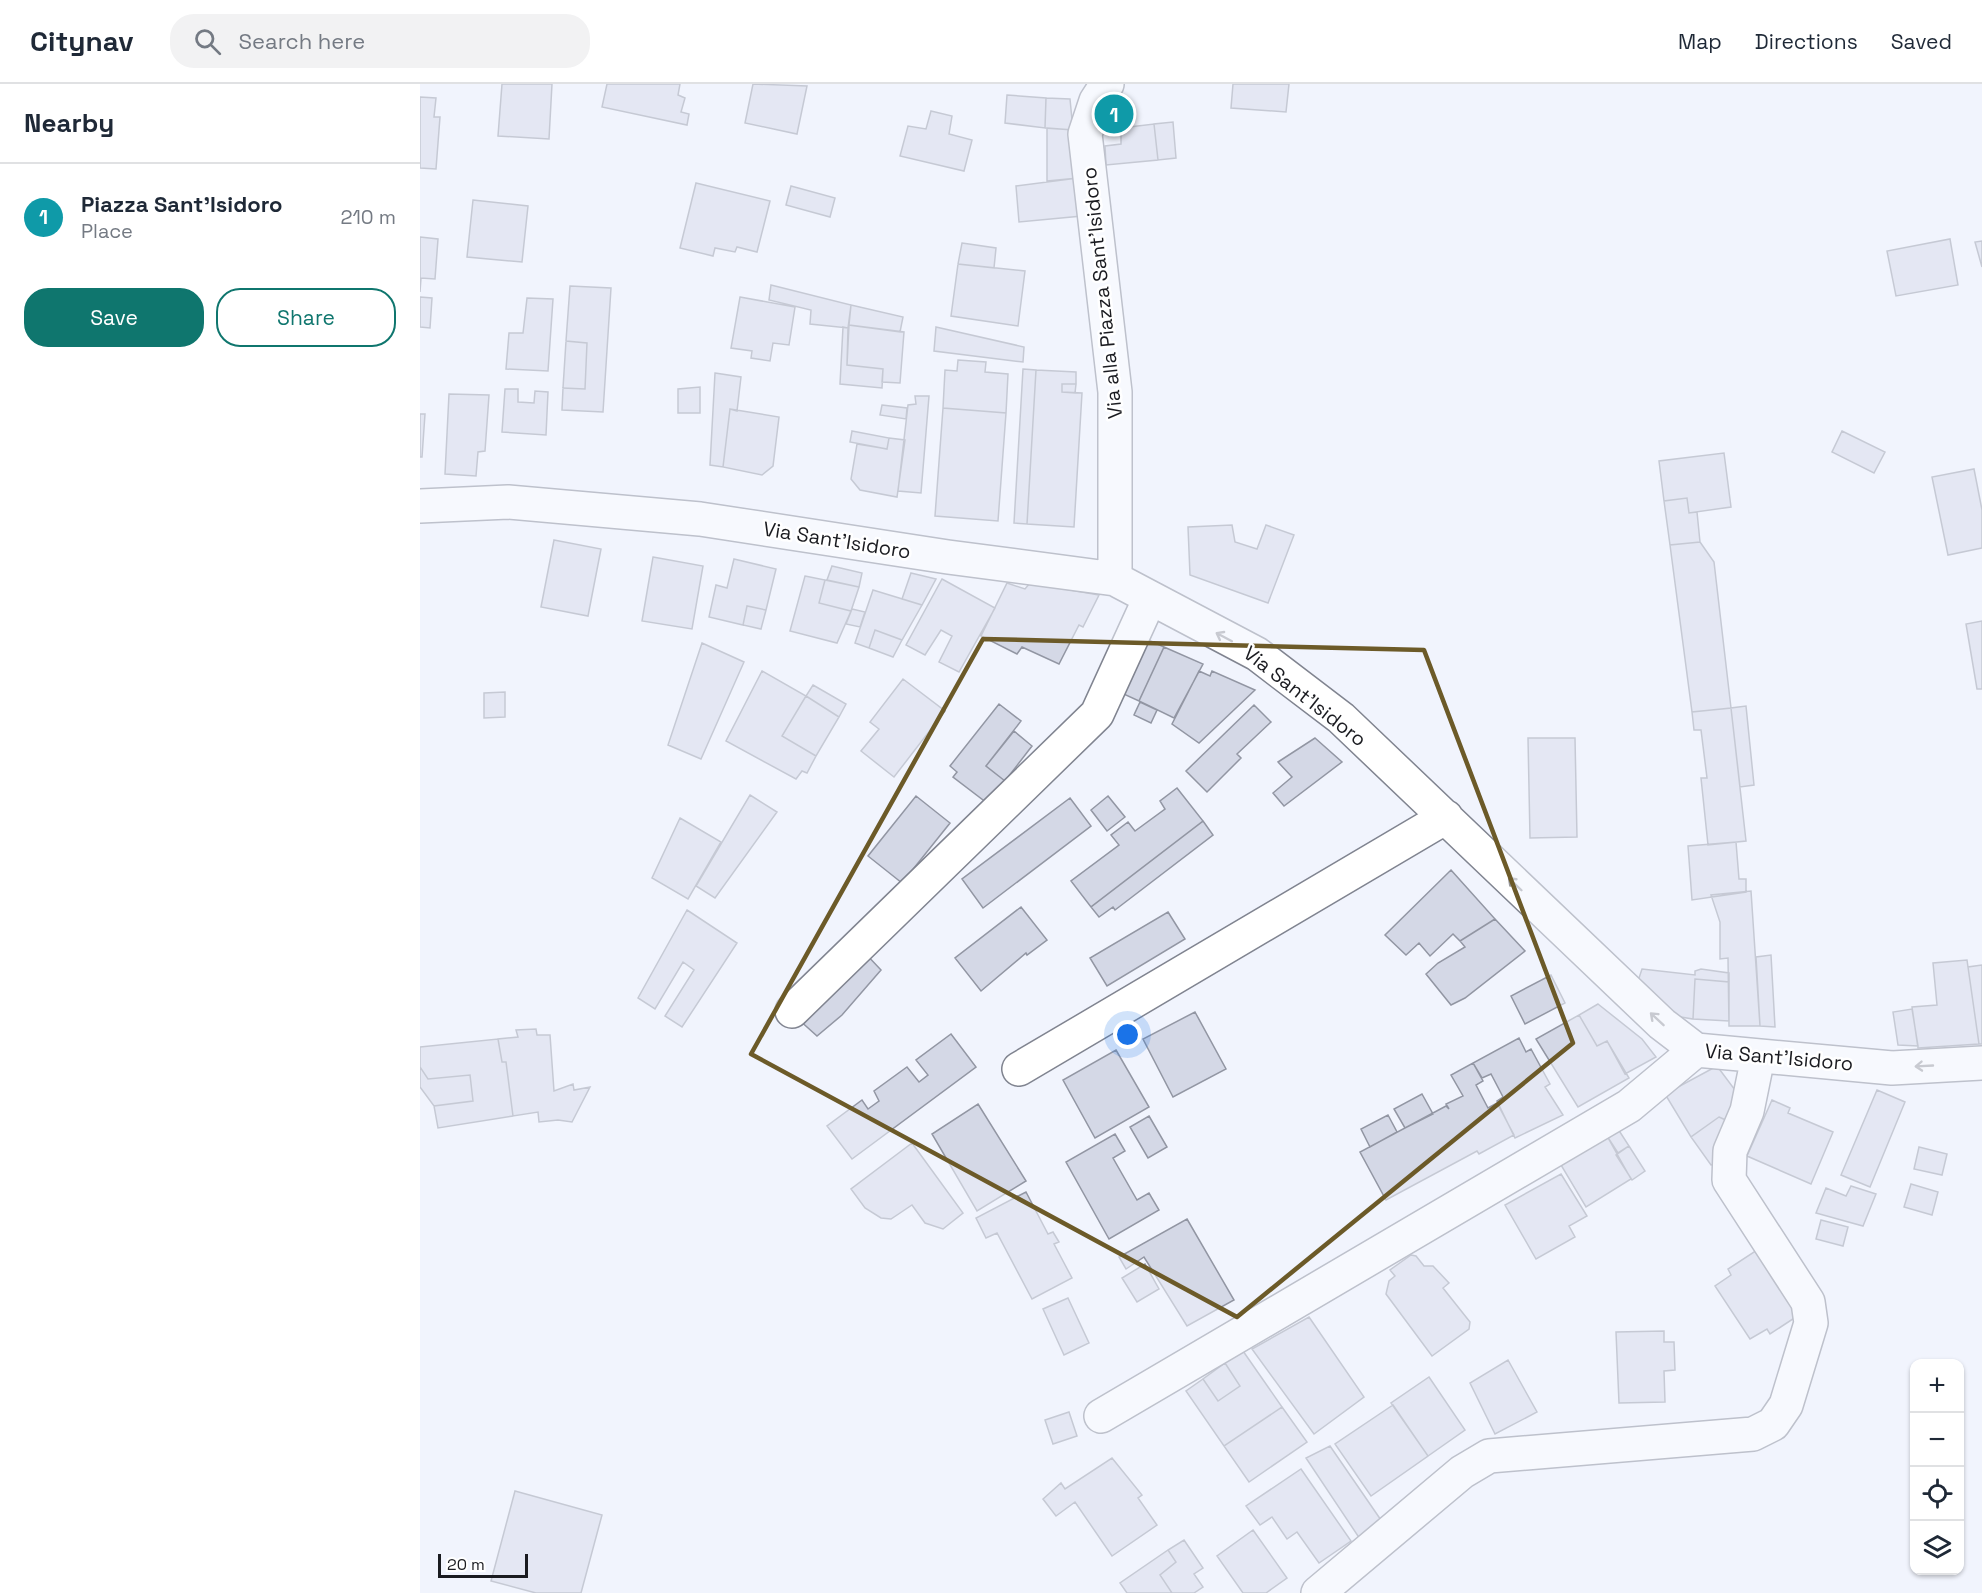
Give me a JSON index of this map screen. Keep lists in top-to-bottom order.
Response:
{
  "streets": {
    "street": ["Via alla Piazza Sant'Isidoro", "Via Sant'Isidoro"]
  },
  "crossings": [
    ["Via alla Piazza Sant'Isidoro", "Via Sant'Isidoro"]
  ],
  "one_way": ["Via Sant'Isidoro"],
  "scale_bar": "20 m",
  "page": {
    "header": "Citynav",
    "search": "Search here",
    "nav": ["Map", "Directions", "Saved"],
    "heading": "Nearby",
    "pins": "1",
    "list": [
      {
        "mark": "1",
        "name": "Piazza Sant'Isidoro",
        "note": "Place",
        "value": "210 m"
      }
    ],
    "buttons": ["Save", "Share"],
    "map_buttons": ["+", "−"],
    "scale": "20 m"
  }
}
